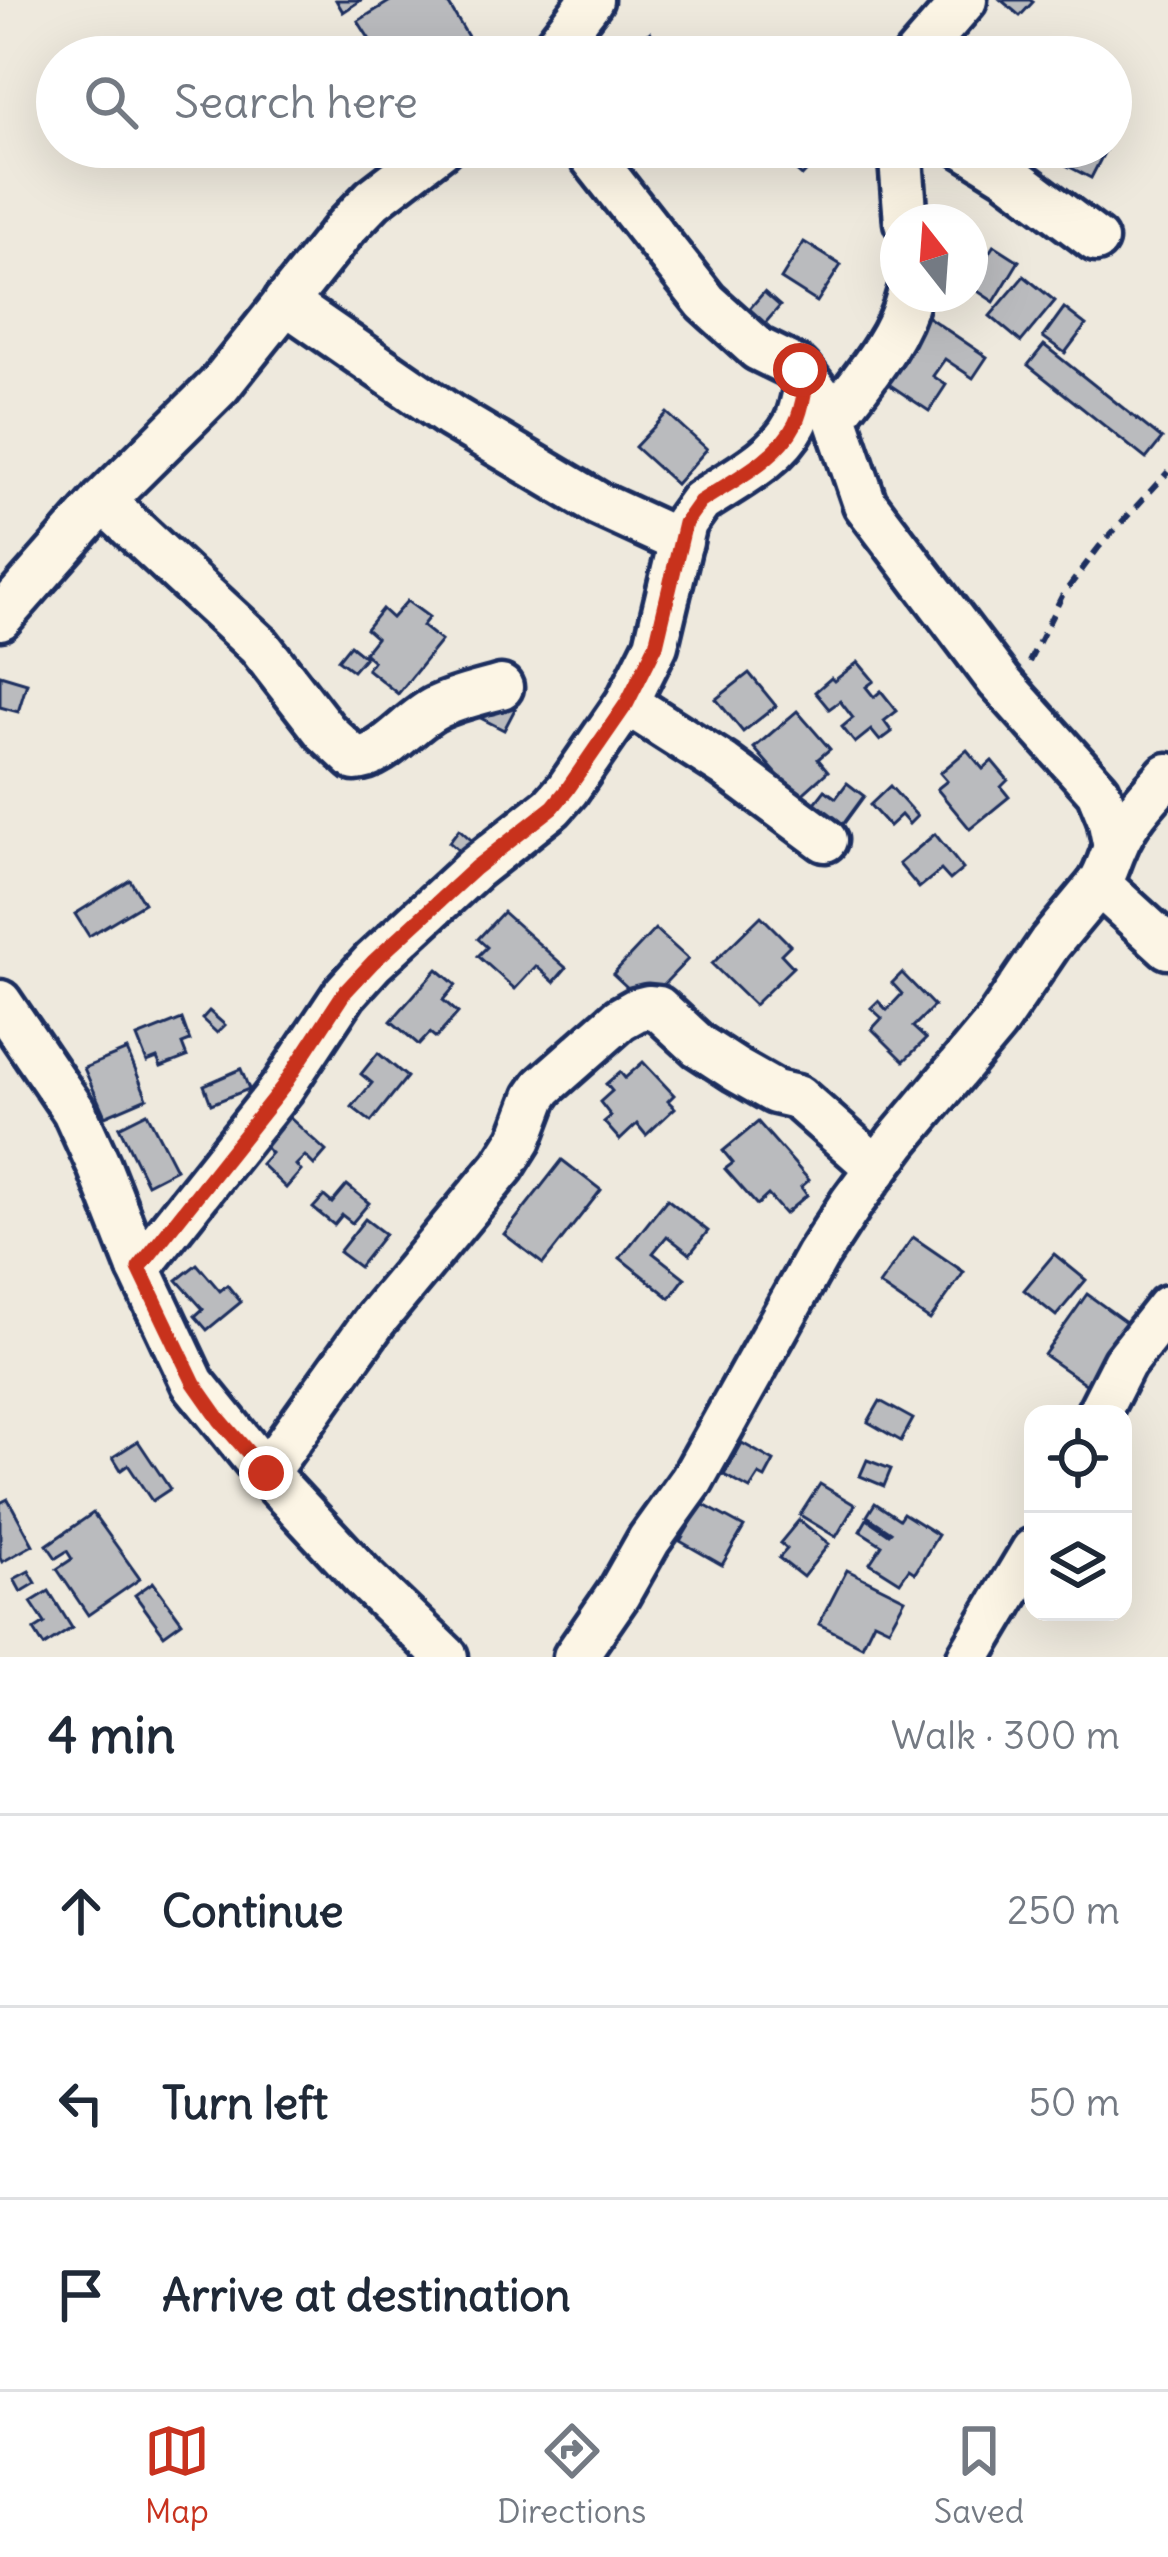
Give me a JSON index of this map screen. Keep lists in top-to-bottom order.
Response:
{
  "north": "top",
  "page": {
    "search": "Search here",
    "heading": ["4 min", "Walk · 300 m"],
    "list": [
      ["Continue", "250 m"],
      ["Turn left", "50 m"],
      "Arrive at destination"
    ],
    "nav": ["Map", "Directions", "Saved"]
  }
}
